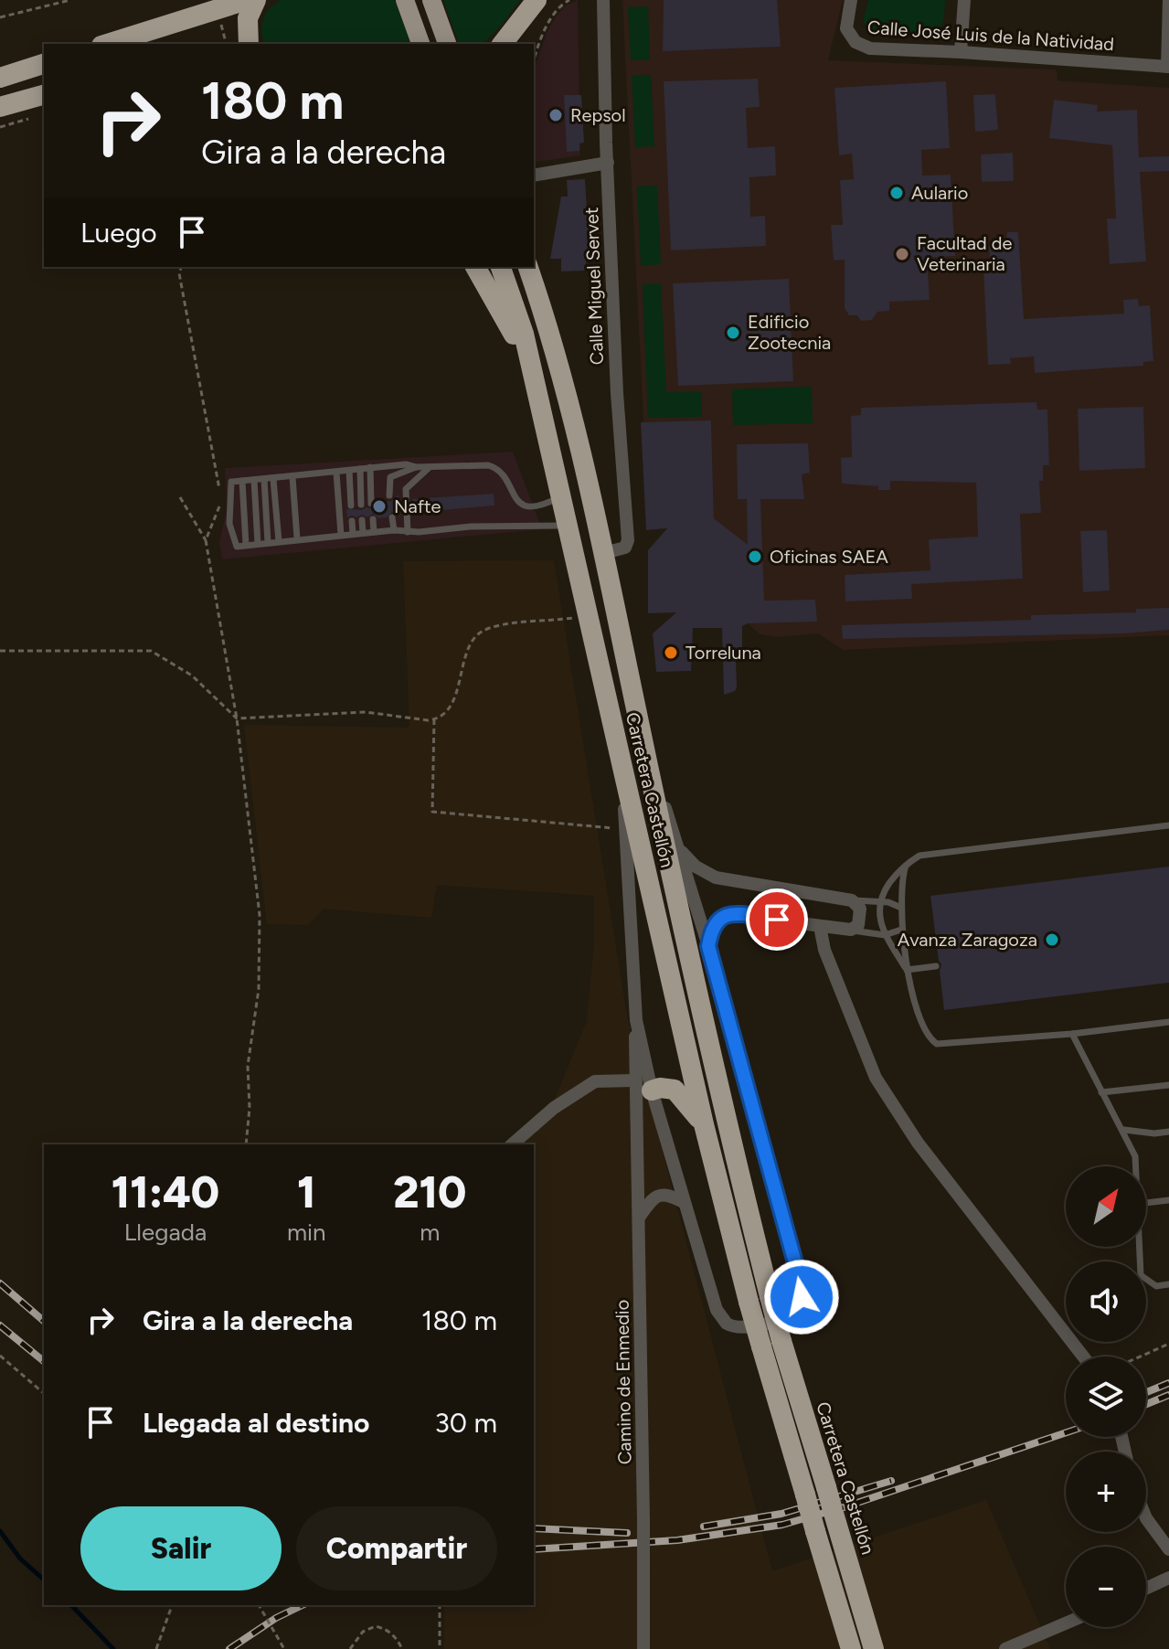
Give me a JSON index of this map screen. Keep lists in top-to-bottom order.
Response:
{
  "streets": {
    "highway": ["Carretera Castellón"],
    "street": ["Calle José Luis de la Natividad", "Calle Miguel Servet", "Camino de Enmedio"]
  },
  "crossings": [
    ["Calle Miguel Servet", "Carretera Castellón"],
    ["Carretera Castellón", "Camino de Enmedio"]
  ],
  "places": [
    "Repsol",
    "Aulario",
    "Facultad de Veterinaria",
    "Edificio Zootecnia",
    "Nafte",
    "Oficinas SAEA",
    "Torreluna",
    "Avanza Zaragoza"
  ],
  "north": "top right",
  "page": {
    "turn": ["180 m", "Gira a la derecha"],
    "then": "Luego",
    "eta": [
      "11:40",
      "Llegada",
      "1",
      "min",
      "210",
      "m"
    ],
    "map_buttons": ["+", "−"],
    "list": [
      {
        "name": "Gira a la derecha",
        "value": "180 m"
      },
      {
        "name": "Llegada al destino",
        "value": "30 m"
      }
    ],
    "buttons": ["Salir", "Compartir"]
  }
}
